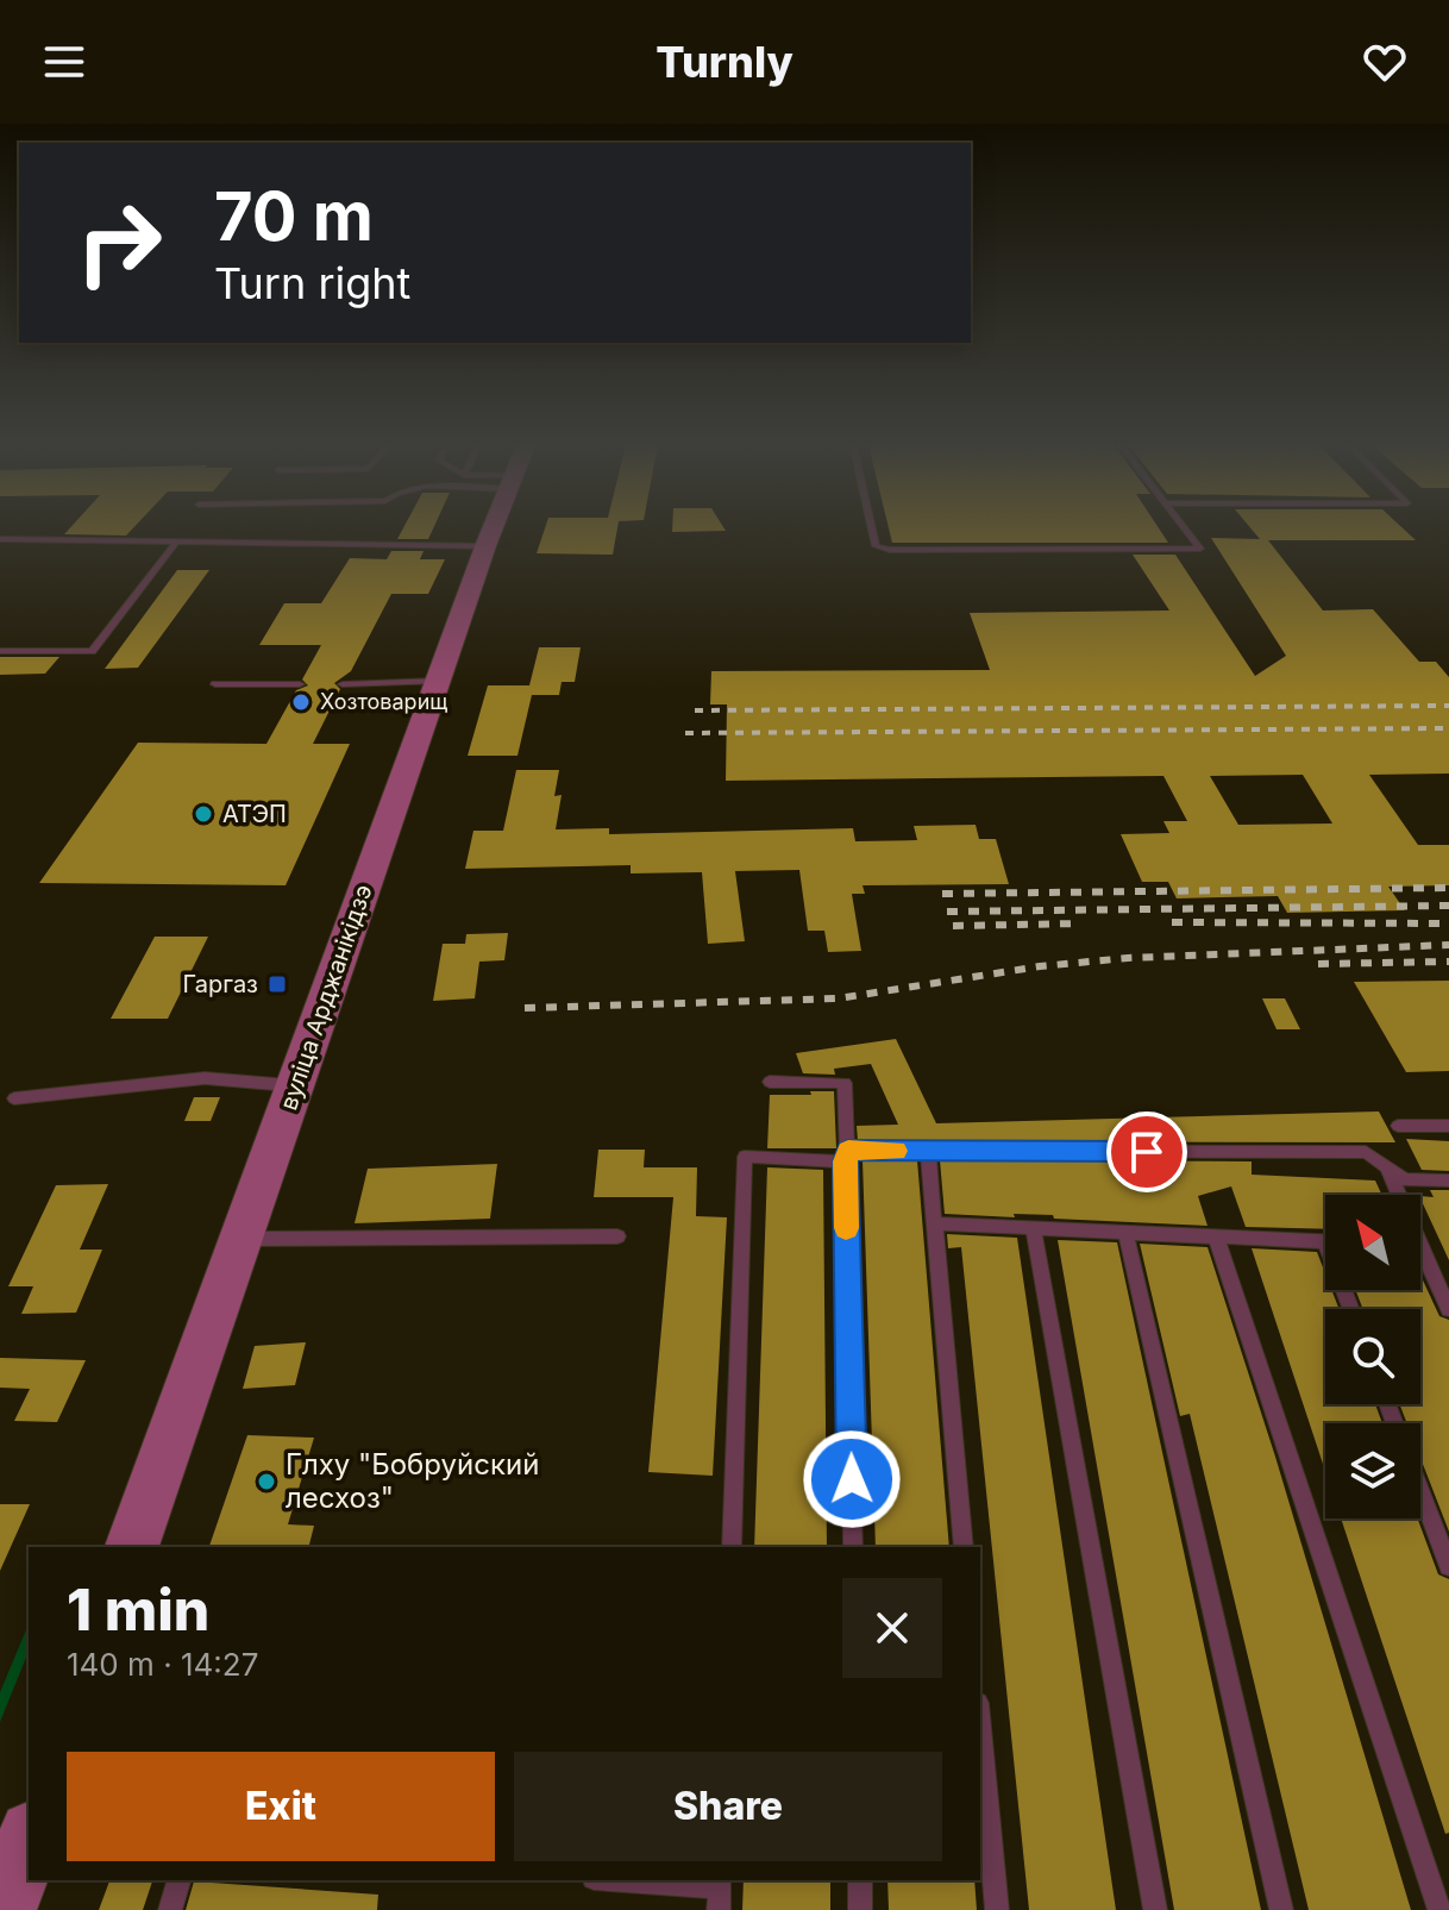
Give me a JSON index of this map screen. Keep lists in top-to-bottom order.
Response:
{
  "streets": {
    "main road": ["вуліца Арджанікідзэ"]
  },
  "places": {
    "other": ["Хозтоварищ", "АТЭП", "Глху \"Бобруйский лесхоз\""],
    "transit": ["Гаргаз"]
  },
  "north": "top left",
  "page": {
    "header": "Turnly",
    "turn": ["70 m", "Turn right"],
    "heading": ["1 min", "140 m · 14:27"],
    "buttons": ["Exit", "Share"]
  }
}
